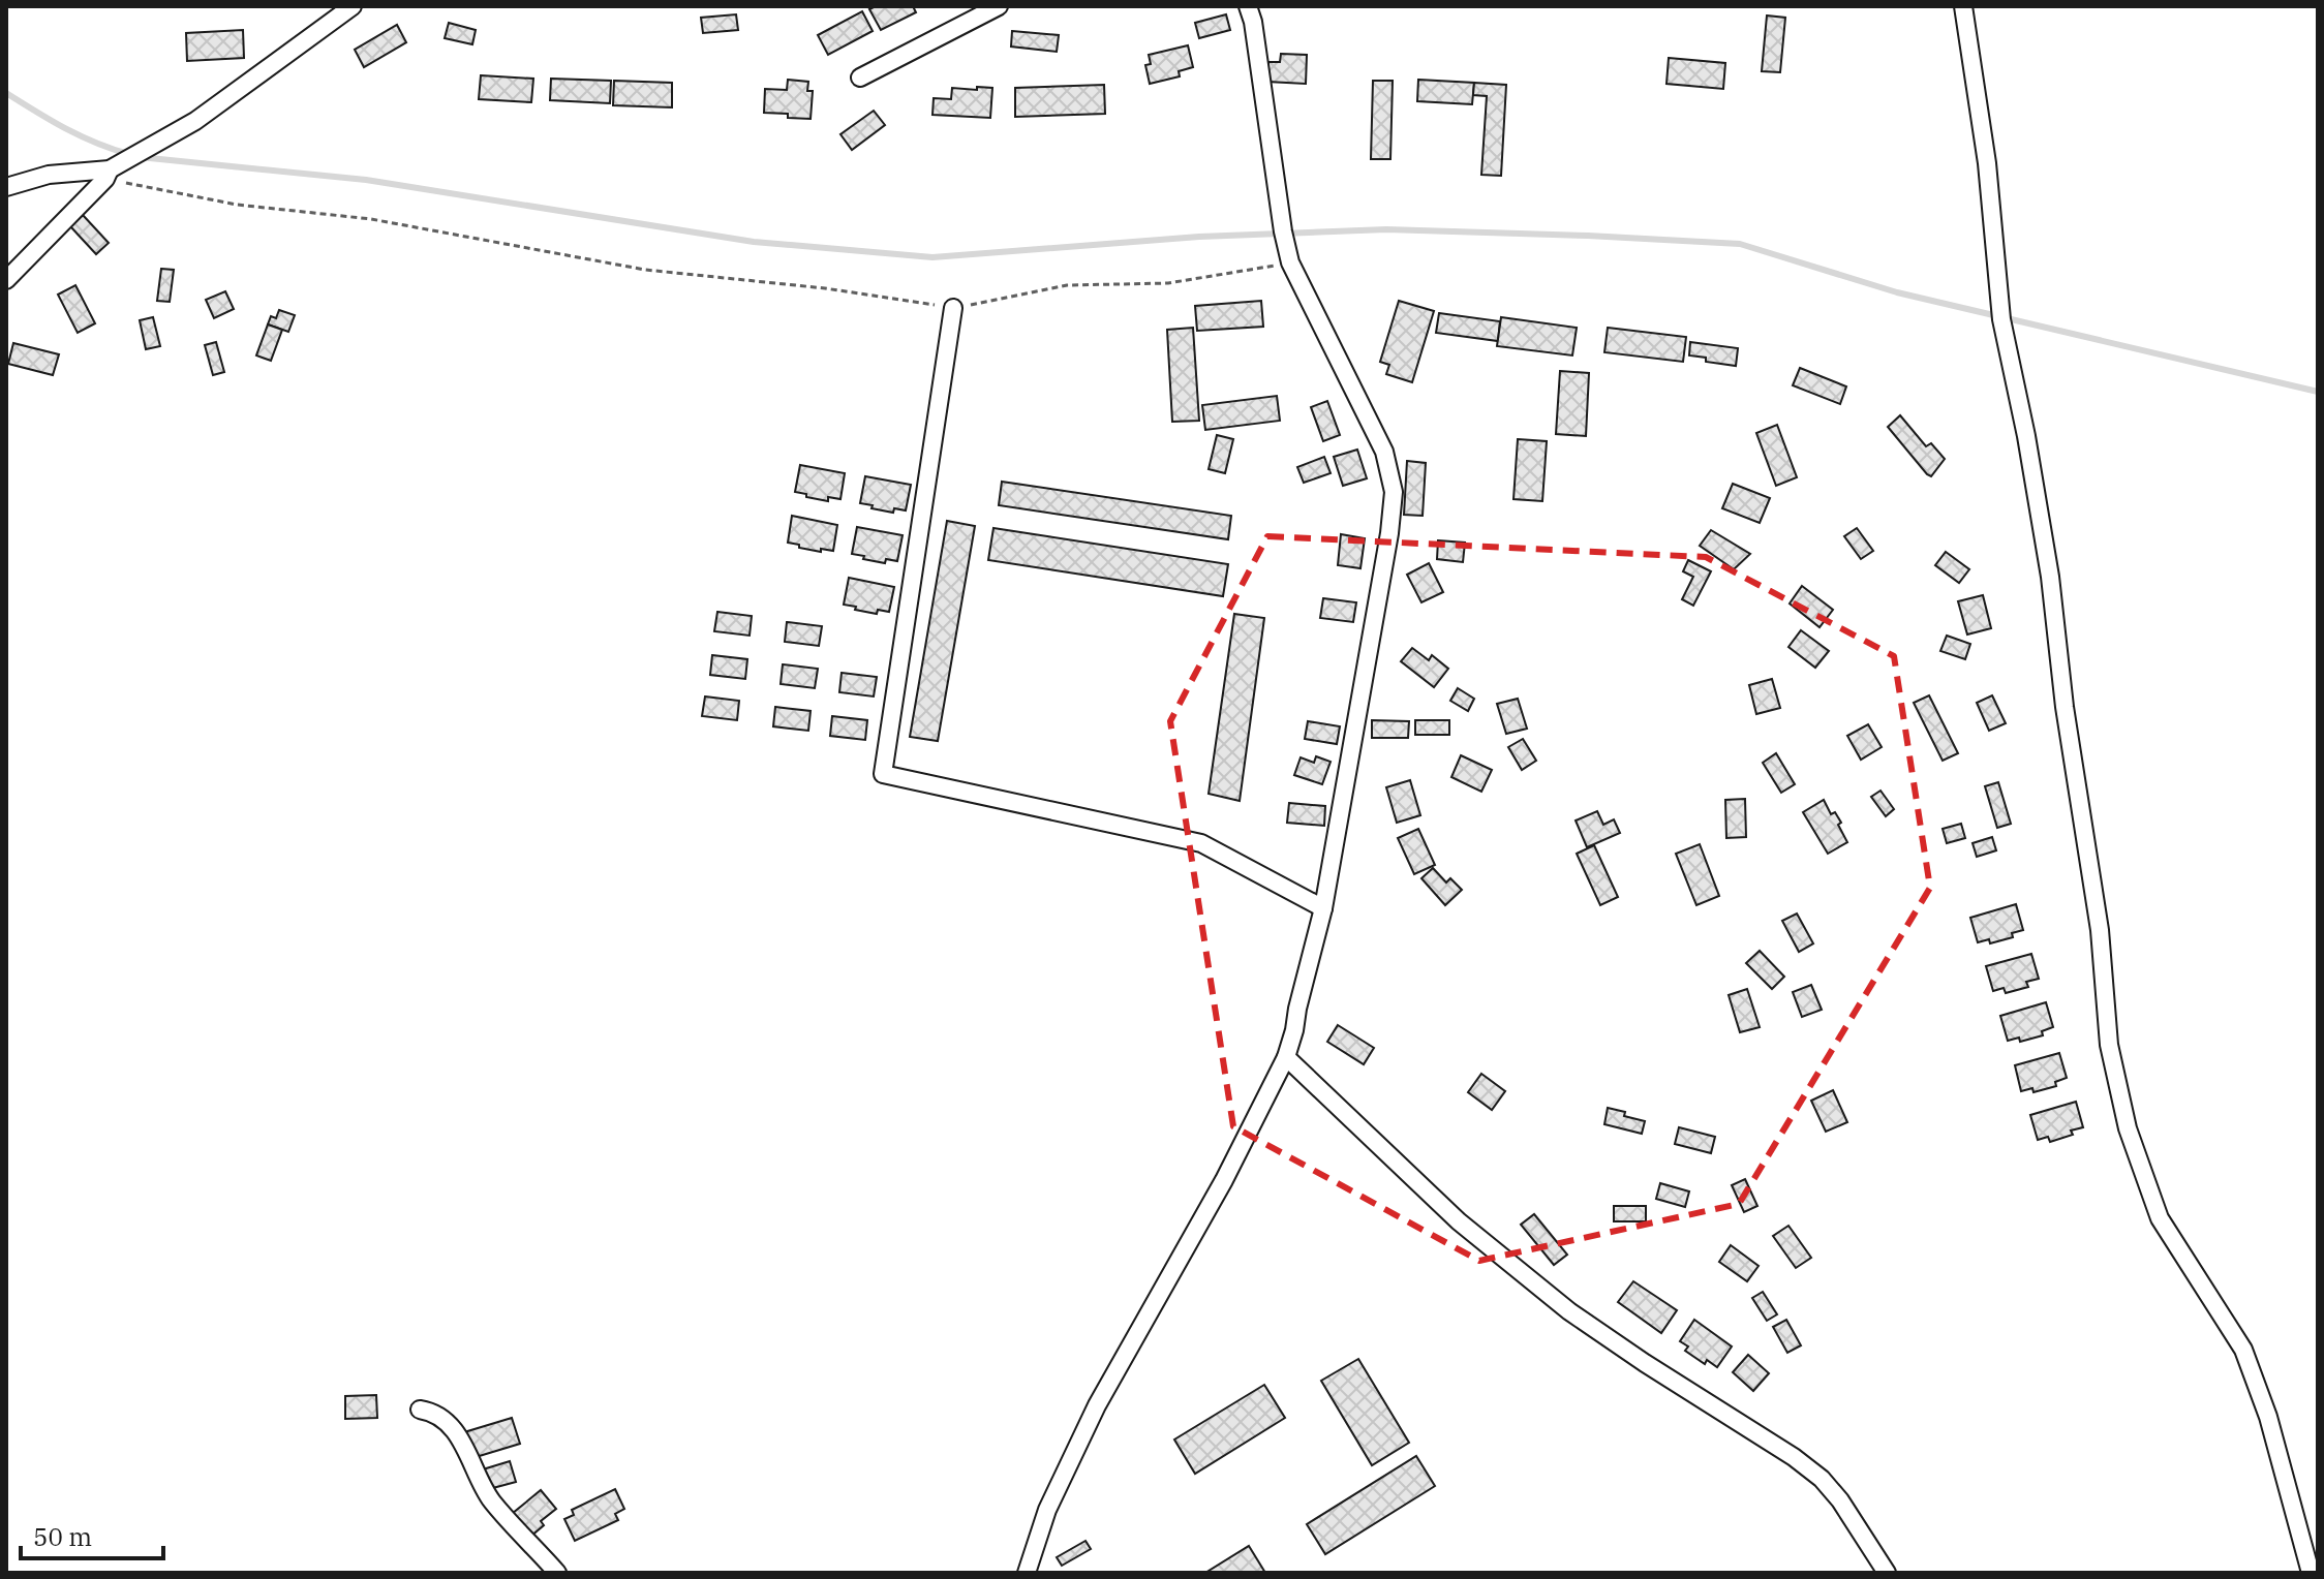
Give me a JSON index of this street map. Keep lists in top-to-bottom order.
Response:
{
  "scale_bar": "50 m"
}
